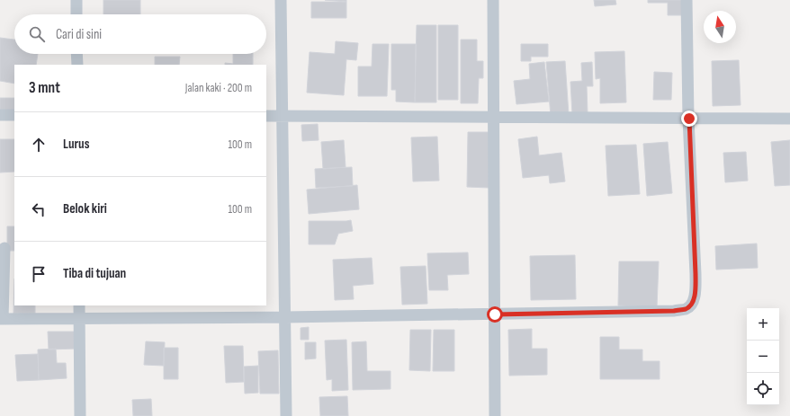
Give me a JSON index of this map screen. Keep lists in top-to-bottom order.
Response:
{
  "north": "top",
  "page": {
    "search": "Cari di sini",
    "heading": ["3 mnt", "Jalan kaki · 200 m"],
    "list": [
      ["Lurus", "100 m"],
      ["Belok kiri", "100 m"],
      "Tiba di tujuan"
    ],
    "map_buttons": ["+", "−"]
  }
}
